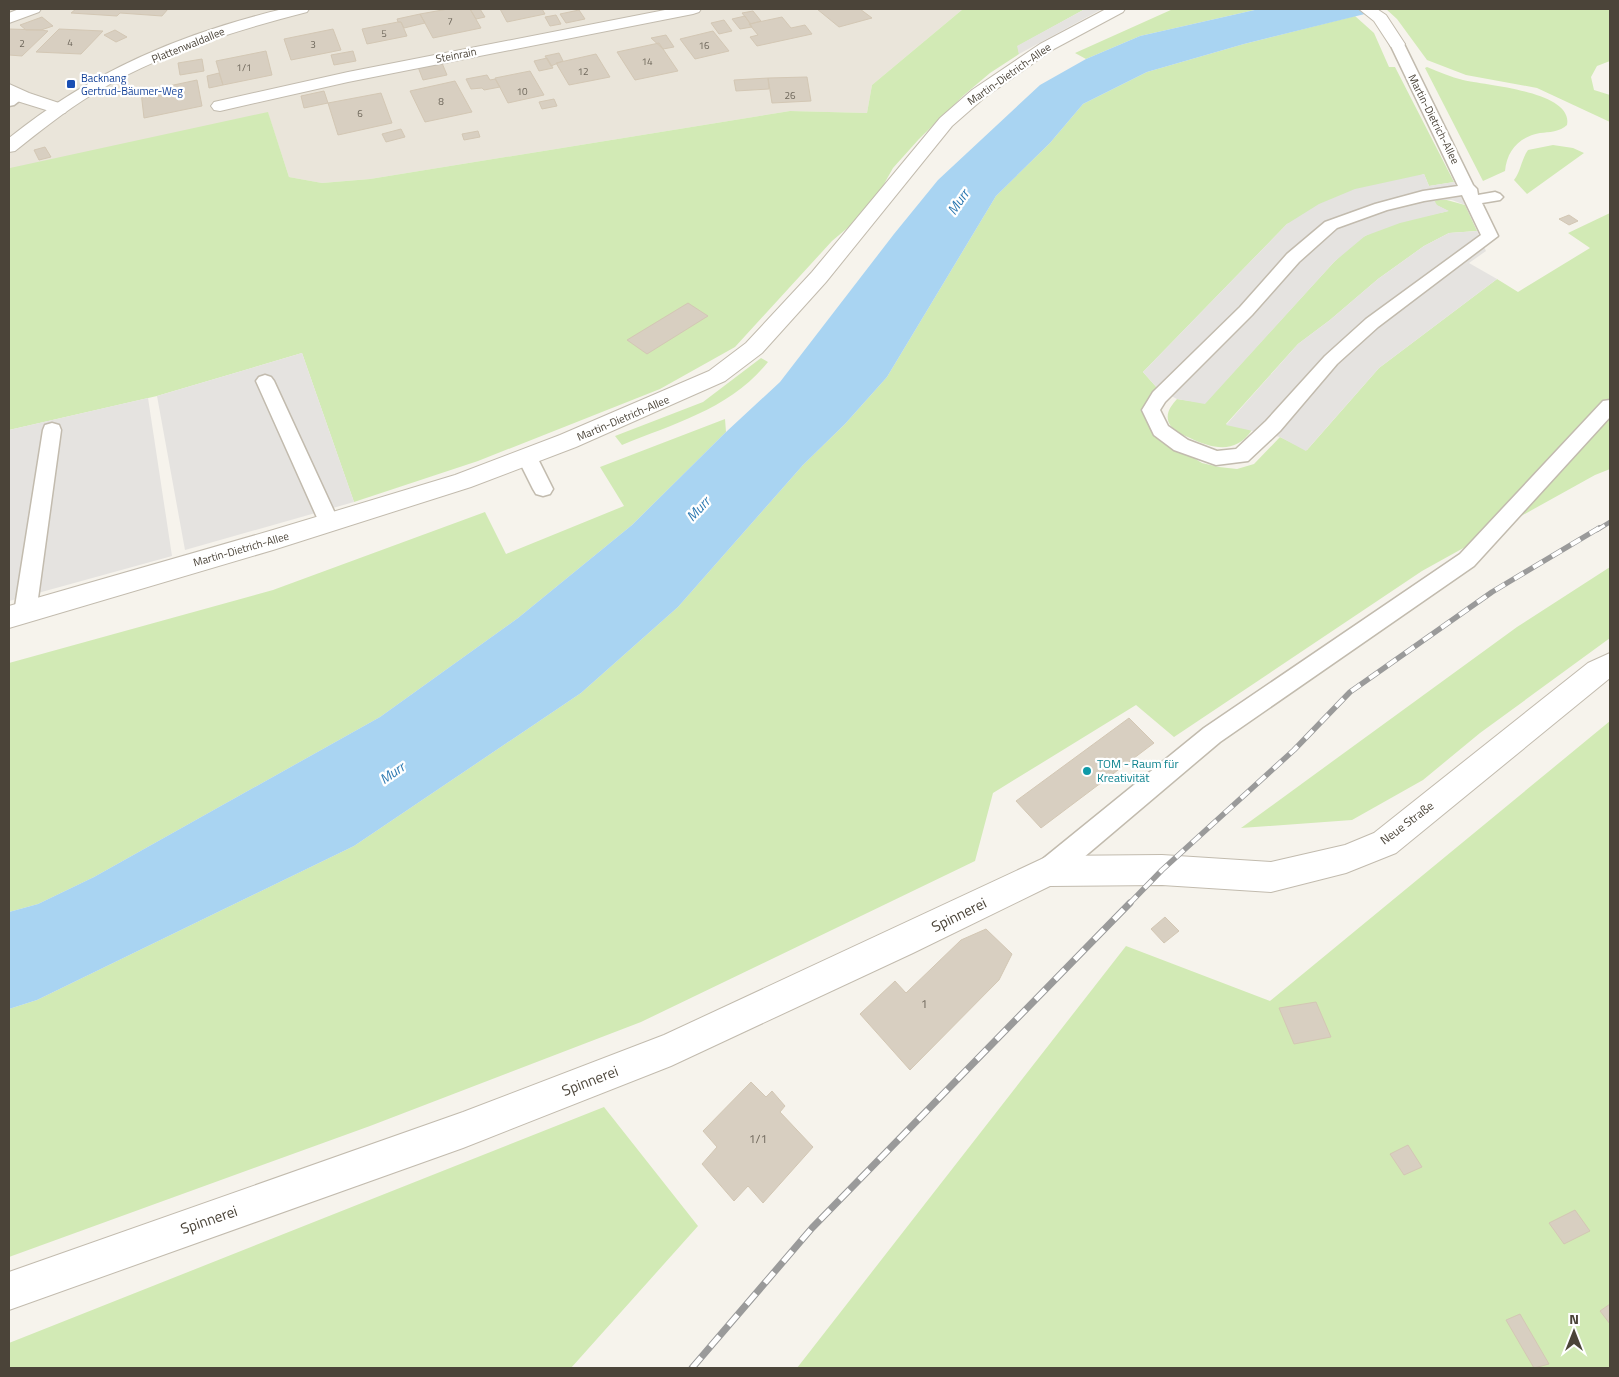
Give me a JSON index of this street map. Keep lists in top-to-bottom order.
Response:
{
  "streets": {
    "street": [
      "Plattenwaldallee",
      "Steinrain",
      "Martin-Dietrich-Allee",
      "Neue Straße",
      "Spinnerei"
    ]
  },
  "crossings": [
    ["Neue Straße", "Spinnerei"]
  ],
  "water": ["Murr"],
  "places": {
    "transit": ["Backnang Gertrud-Bäumer-Weg"],
    "other": ["TOM - Raum für Kreativität"]
  },
  "house_numbers": [
    "7",
    "5",
    "4",
    "2",
    "3",
    "16",
    "14",
    "1/1",
    "12",
    "10",
    "26",
    "8",
    "6",
    "1",
    "1/1"
  ],
  "north": "top"
}
